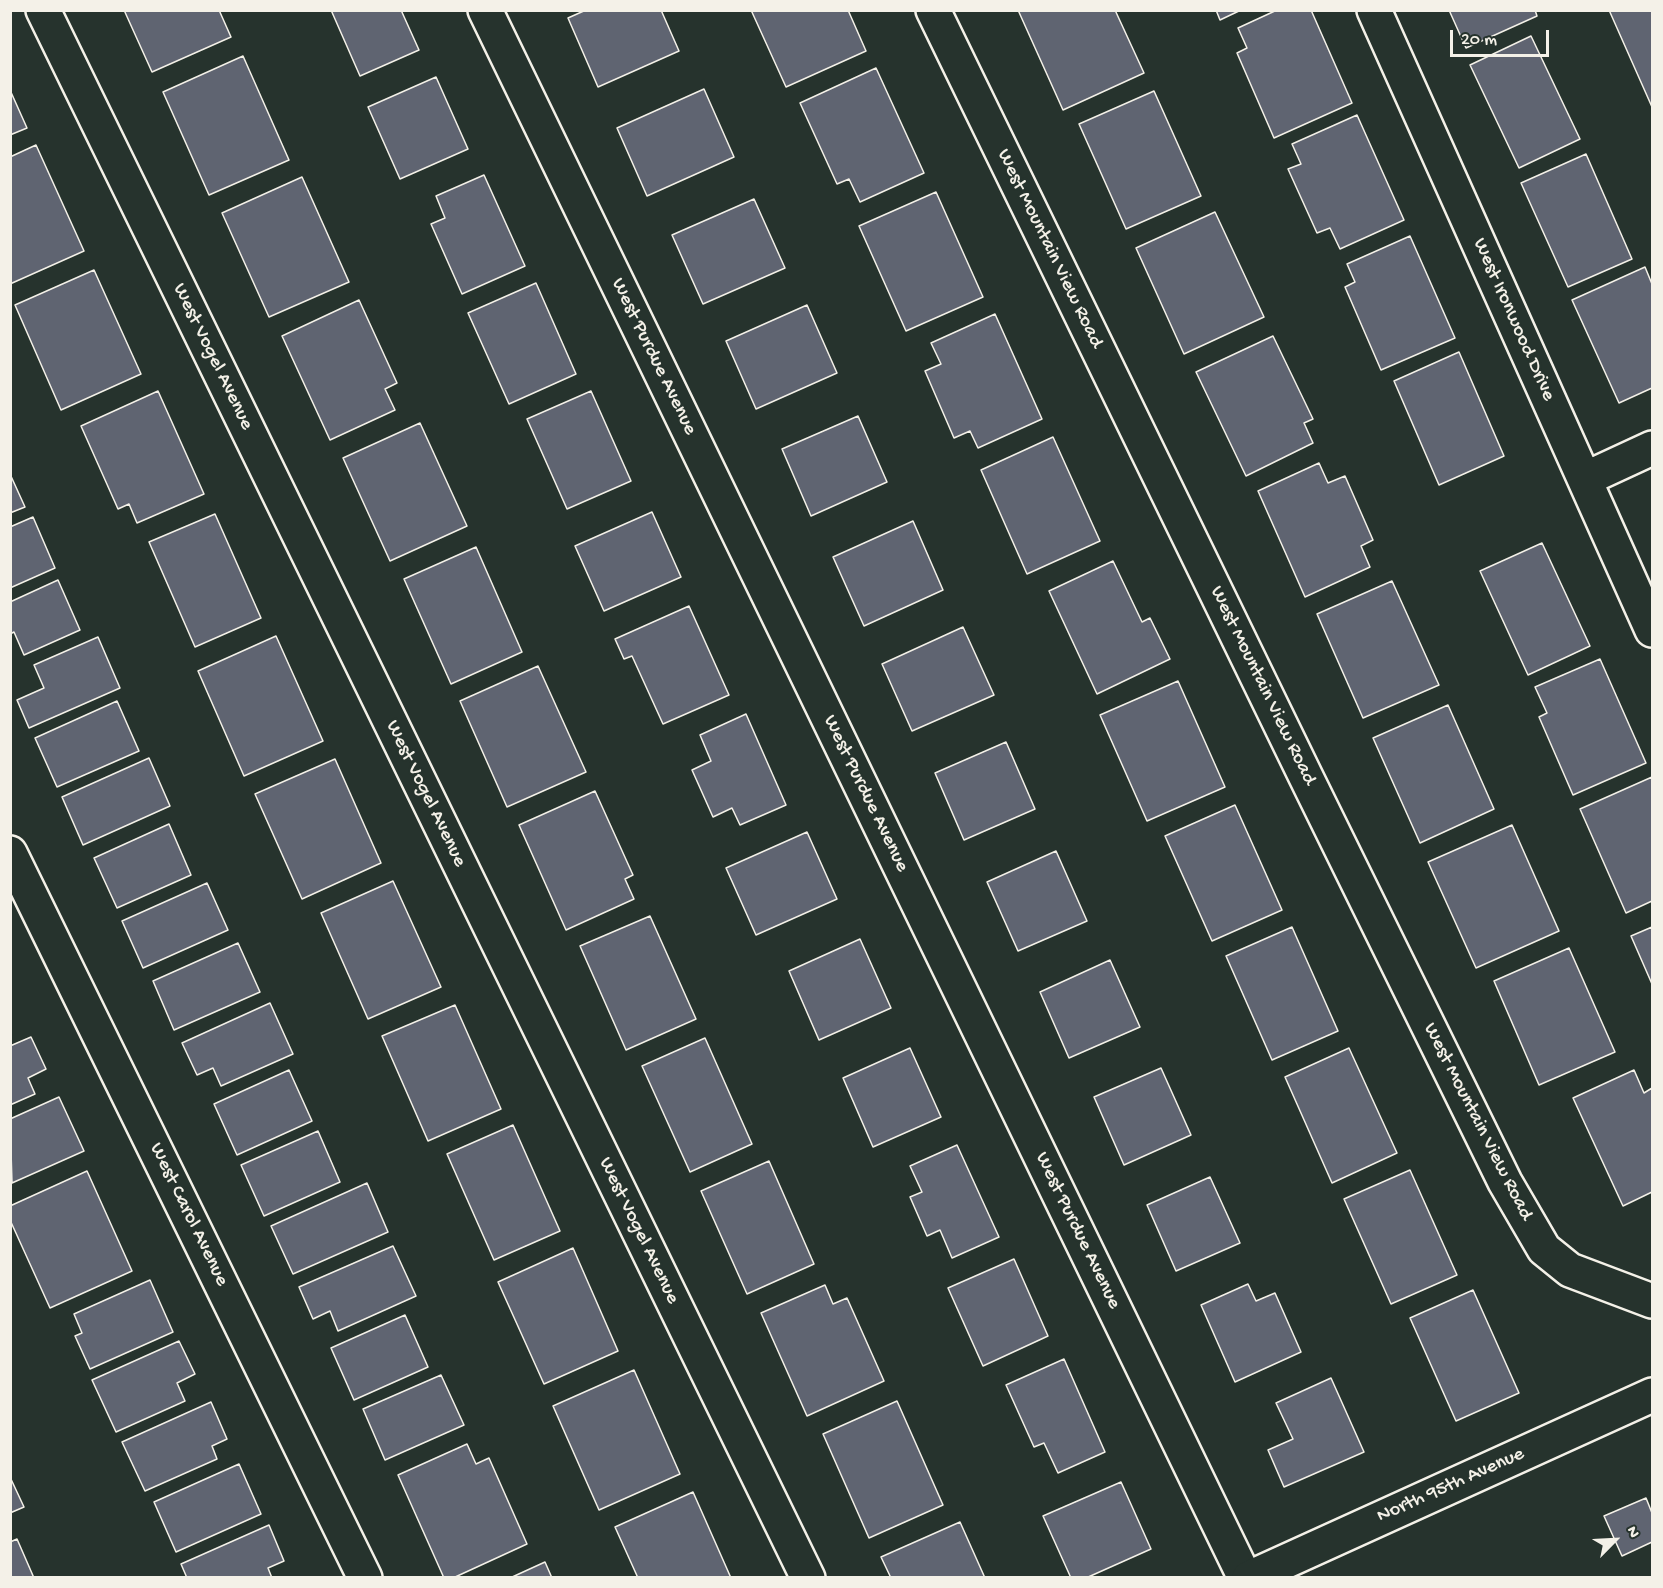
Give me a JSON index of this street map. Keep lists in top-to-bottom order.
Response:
{
  "streets": {
    "street": [
      "West Mountain View Road",
      "West Ironwood Drive",
      "West Vogel Avenue",
      "West Purdue Avenue",
      "West Carol Avenue",
      "North 95th Avenue"
    ]
  },
  "crossings": [
    ["West Purdue Avenue", "North 95th Avenue"]
  ],
  "scale_bar": "20 m",
  "north": "top right"
}
